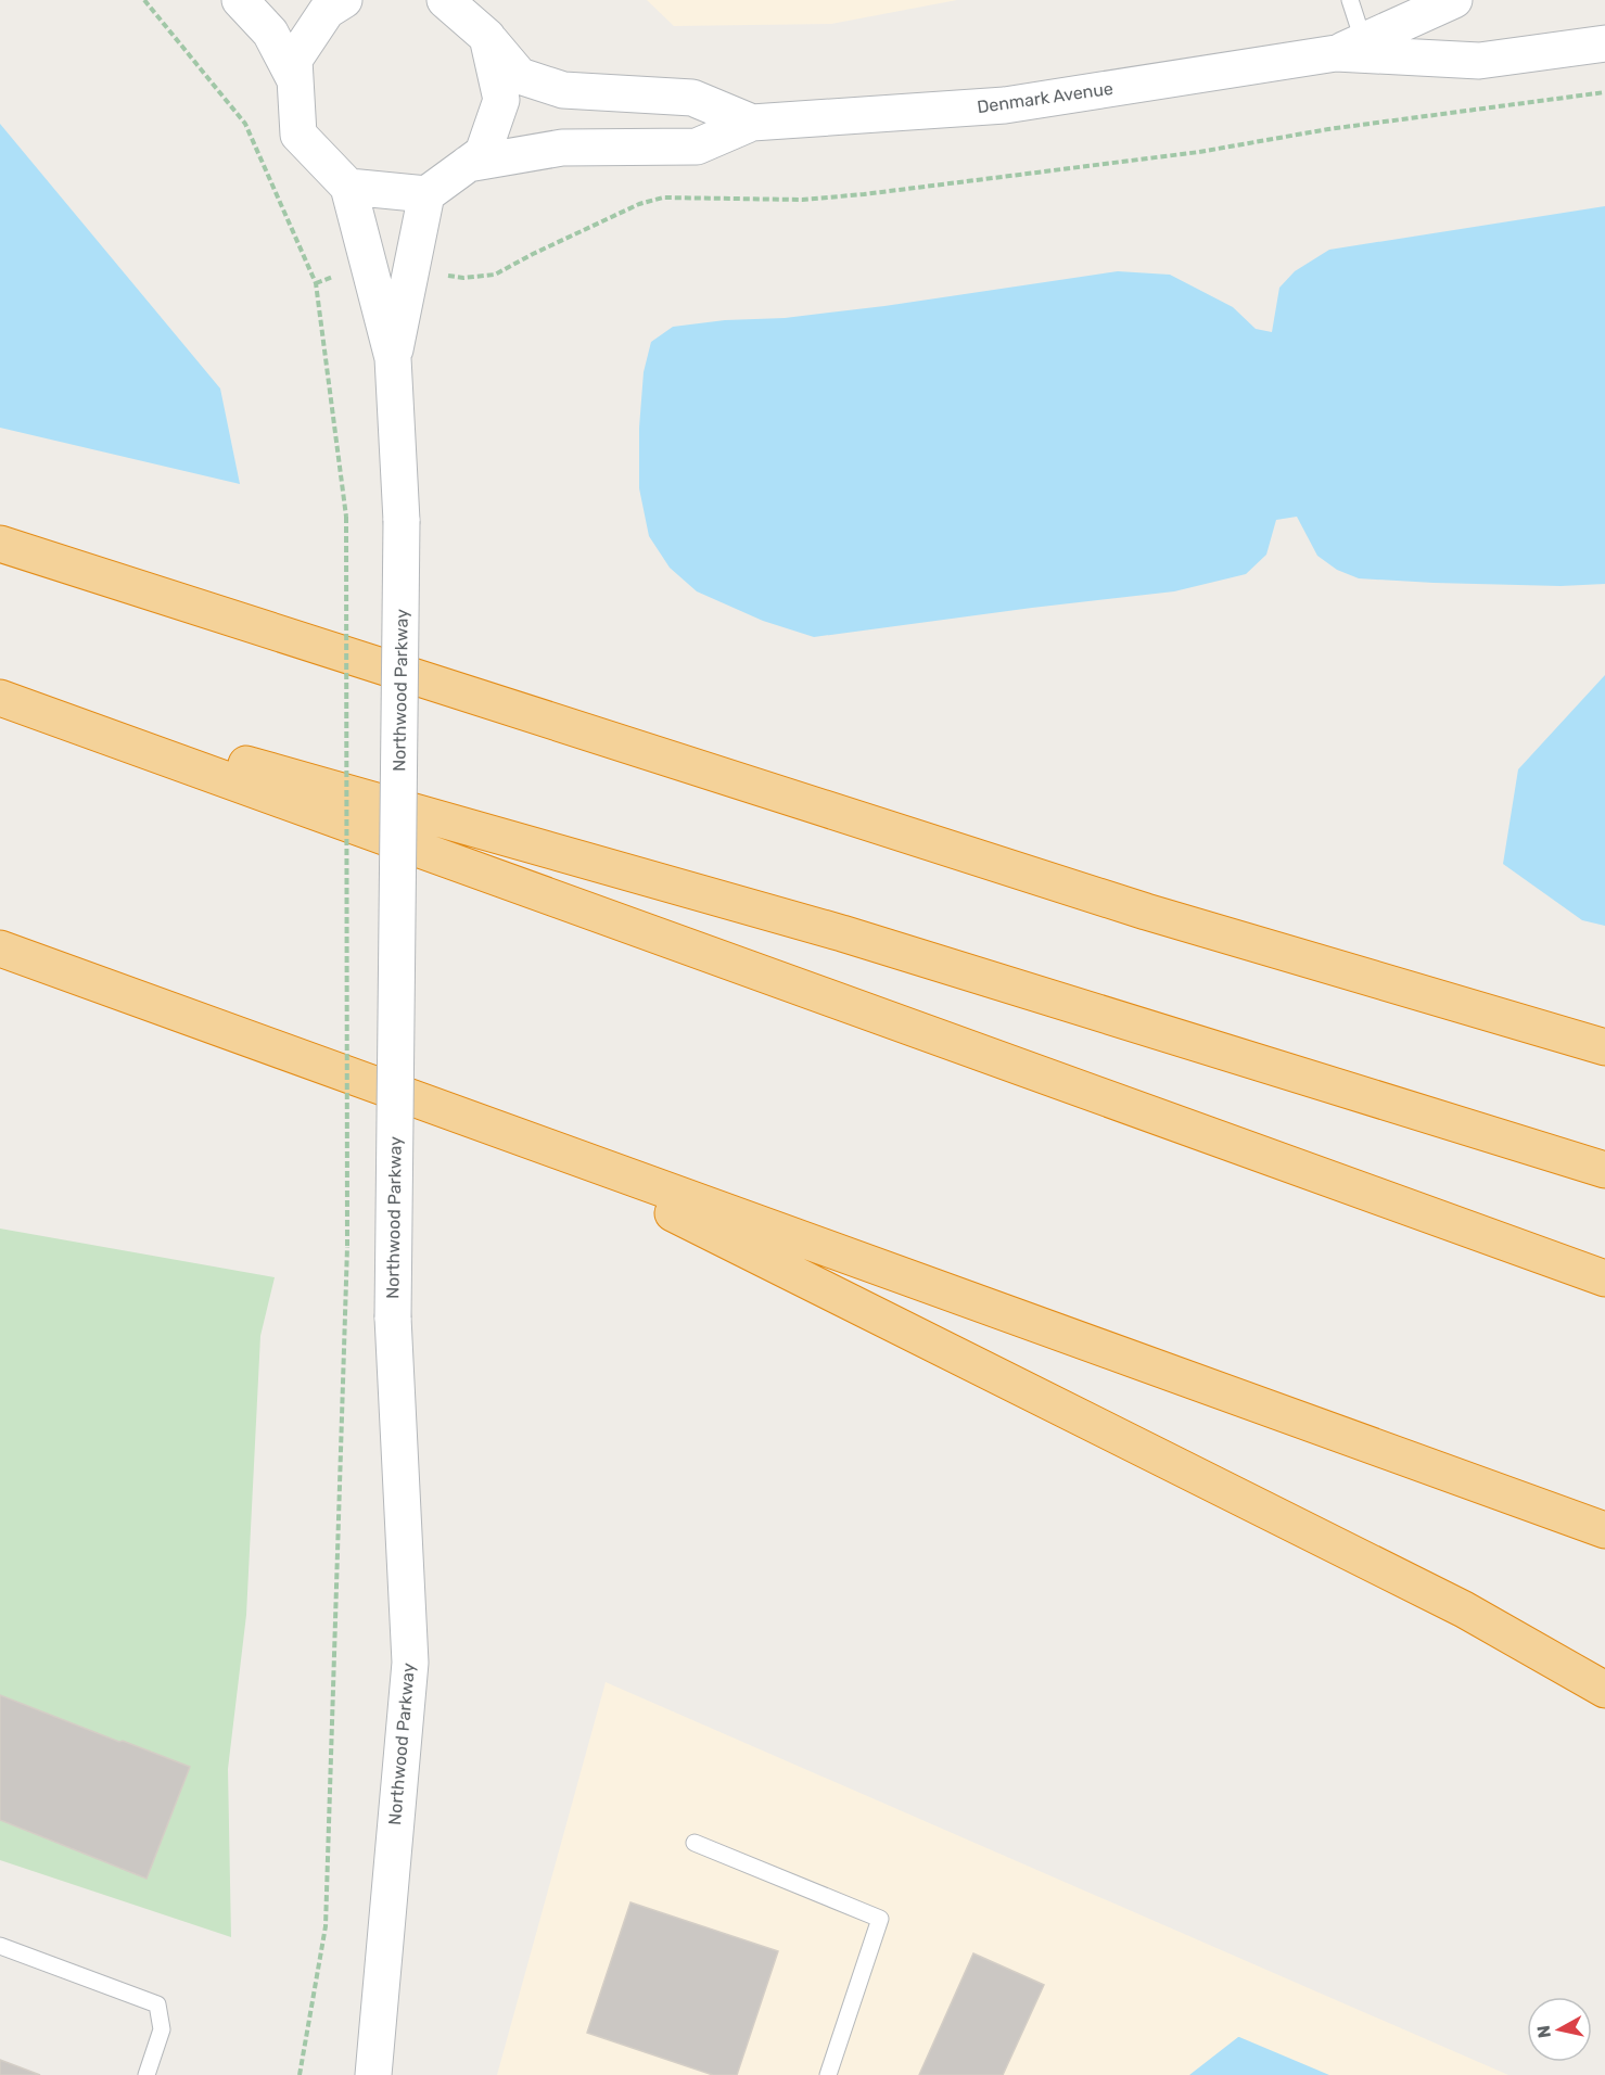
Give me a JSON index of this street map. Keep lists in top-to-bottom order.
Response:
{
  "streets": {
    "street": ["Denmark Avenue", "Northwood Parkway"]
  },
  "north": "left"
}
